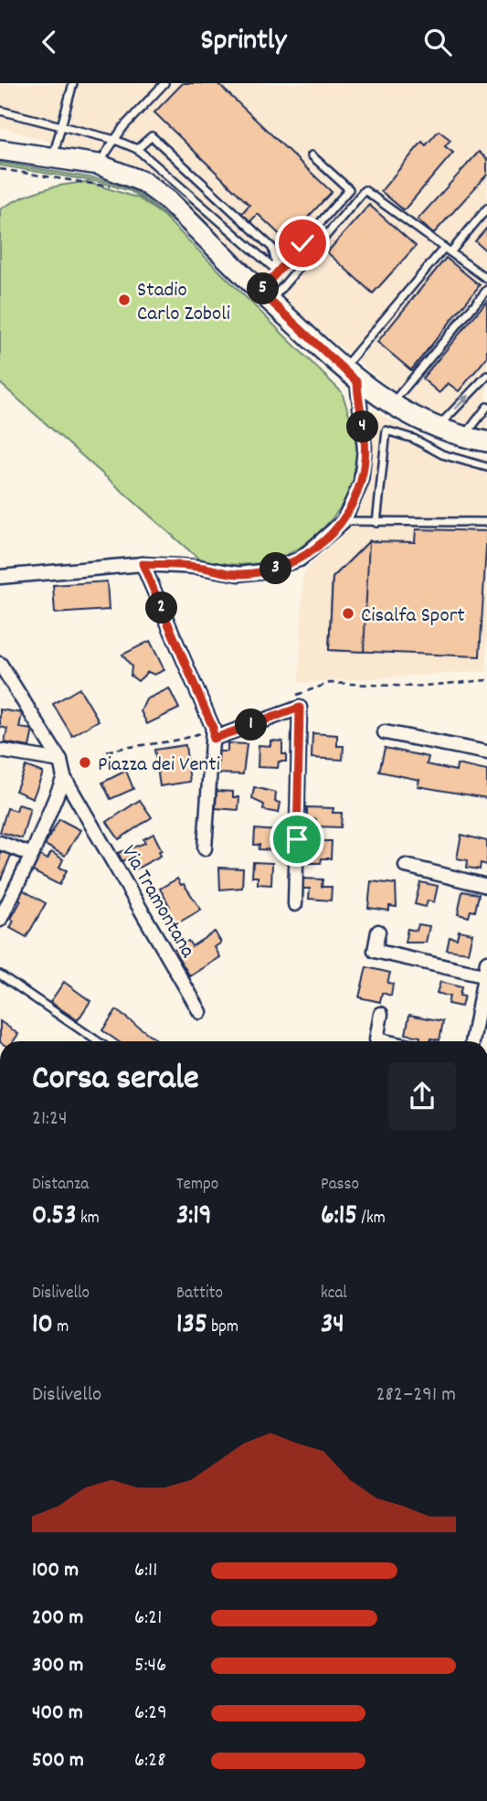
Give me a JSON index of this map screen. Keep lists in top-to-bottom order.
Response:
{
  "streets": {
    "street": ["Via Tramontana"]
  },
  "places": ["Stadio Carlo Zoboli", "Cisalfa Sport", "Piazza dei Venti"],
  "page": {
    "header": "Sprintly",
    "pins": [
      "5",
      "4",
      "3",
      "2",
      "1"
    ],
    "heading": ["Corsa serale", "21:24"],
    "stats": [
      ["Distanza", "0.53 km"],
      ["Tempo", "3:19"],
      ["Passo", "6:15 /km"],
      ["Dislivello", "10 m"],
      ["Battito", "135 bpm"],
      ["kcal", "34"]
    ],
    "chart": ["Dislivello", "282–291 m"],
    "list": [
      {
        "name": "100 m",
        "note": "6:11"
      },
      {
        "name": "200 m",
        "note": "6:21"
      },
      {
        "name": "300 m",
        "note": "5:46"
      },
      {
        "name": "400 m",
        "note": "6:29"
      },
      {
        "name": "500 m",
        "note": "6:28"
      }
    ]
  }
}
